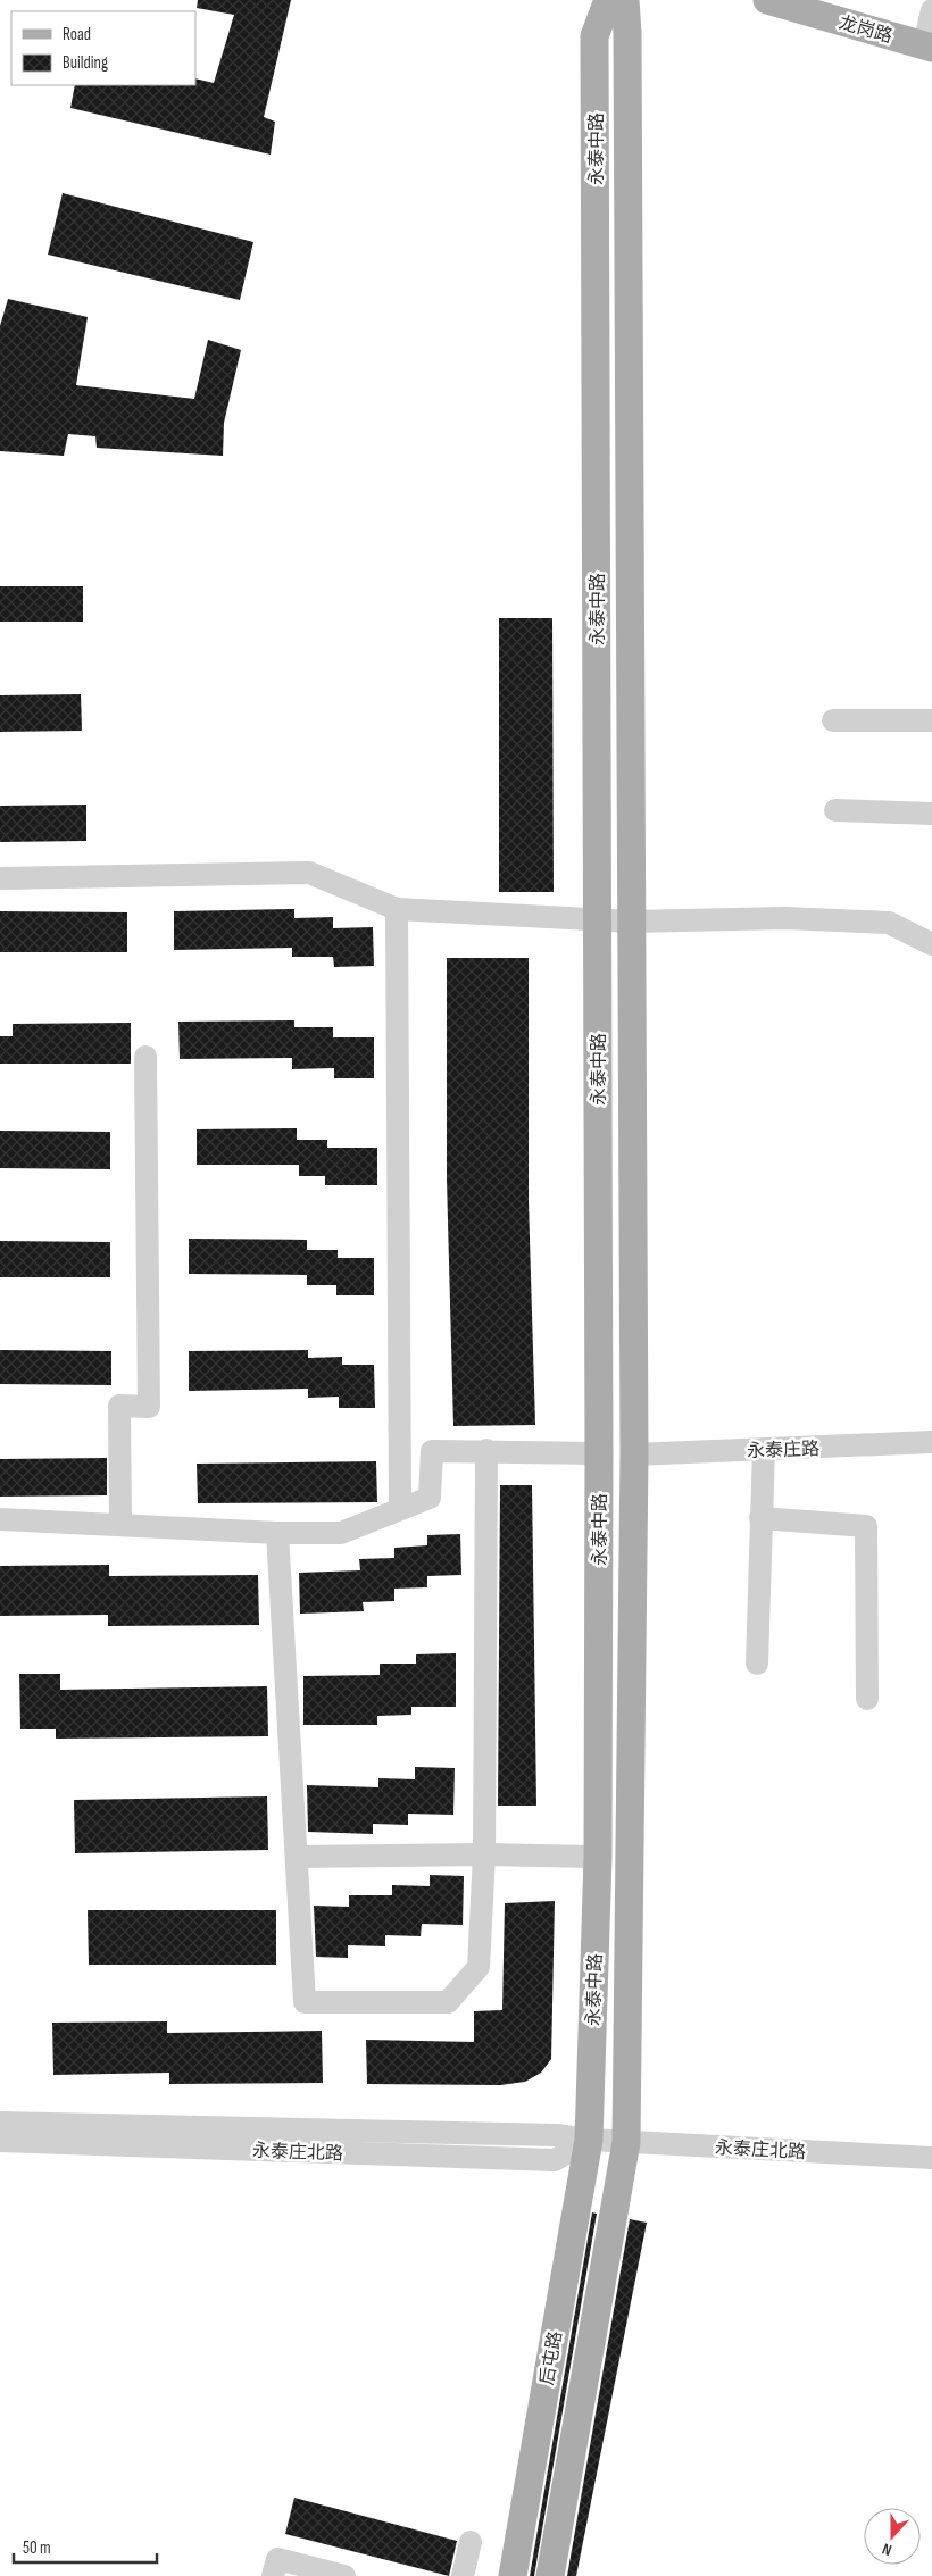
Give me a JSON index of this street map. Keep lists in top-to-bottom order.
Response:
{
  "streets": {
    "main road": ["龙岗路", "永泰中路", "后屯路"],
    "street": ["永泰庄路", "永泰庄北路"]
  },
  "crossings": [
    ["永泰中路", "永泰庄路"],
    ["永泰中路", "永泰庄北路"],
    ["永泰中路", "后屯路"],
    ["永泰庄北路", "后屯路"]
  ],
  "legend": ["Road", "Building"],
  "scale_bar": "50 m",
  "north": "bottom"
}
